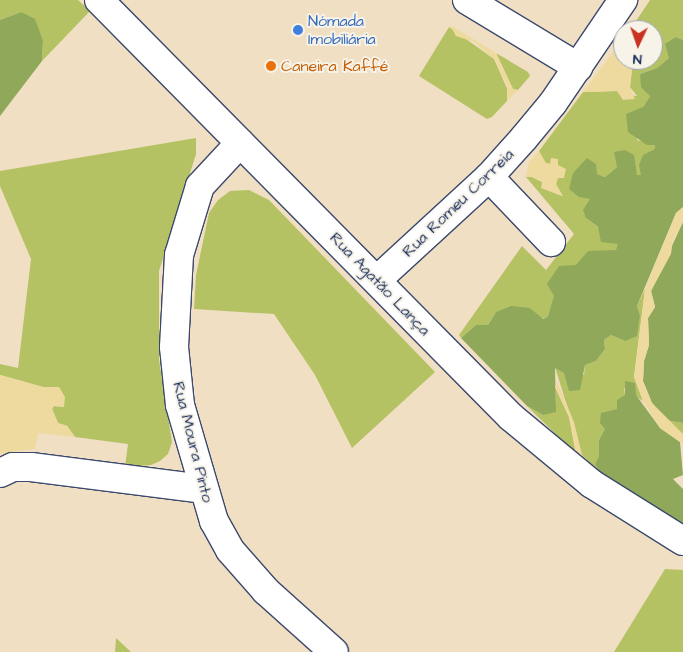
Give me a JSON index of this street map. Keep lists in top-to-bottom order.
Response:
{
  "streets": {
    "street": ["Rua Romeu Correia", "Rua Agatão Lança", "Rua Moura Pinto"]
  },
  "crossings": [
    ["Rua Romeu Correia", "Rua Agatão Lança"],
    ["Rua Agatão Lança", "Rua Moura Pinto"]
  ],
  "places": ["Nómada Imobiliária", "Caneira Kaffé"],
  "north": "bottom"
}
